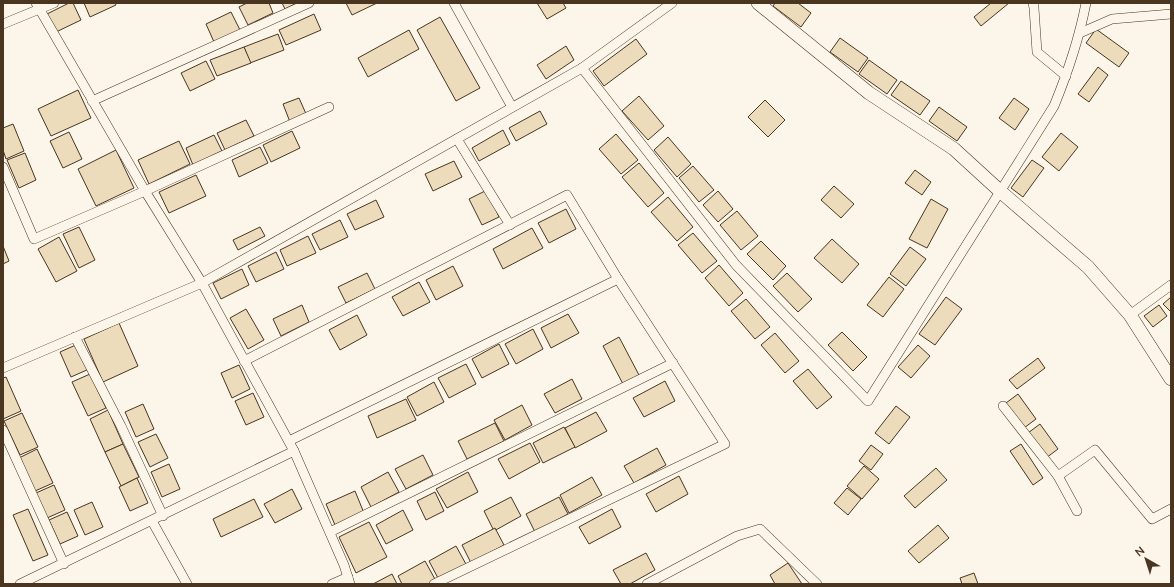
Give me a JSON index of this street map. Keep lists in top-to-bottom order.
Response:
{
  "north": "top left"
}
